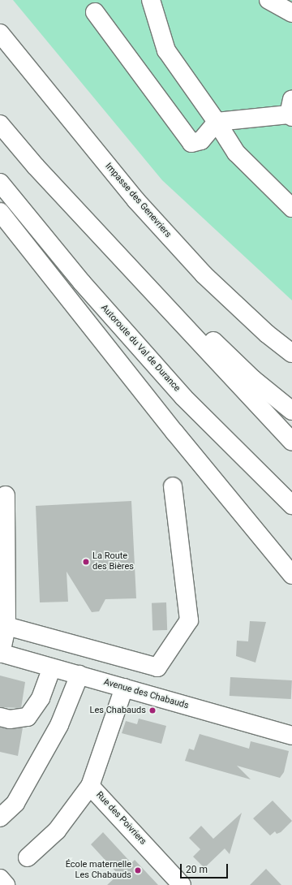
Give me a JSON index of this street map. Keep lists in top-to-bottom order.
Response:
{
  "streets": {
    "main road": [
      "Impasse des Genevriers",
      "Autoroute du Val de Durance",
      "Avenue des Chabauds",
      "Rue des Poivriers"
    ]
  },
  "crossings": [
    ["Avenue des Chabauds", "Rue des Poivriers"]
  ],
  "places": ["La Route des Bières", "Les Chabauds", "École maternelle Les Chabauds"],
  "scale_bar": "20 m"
}
